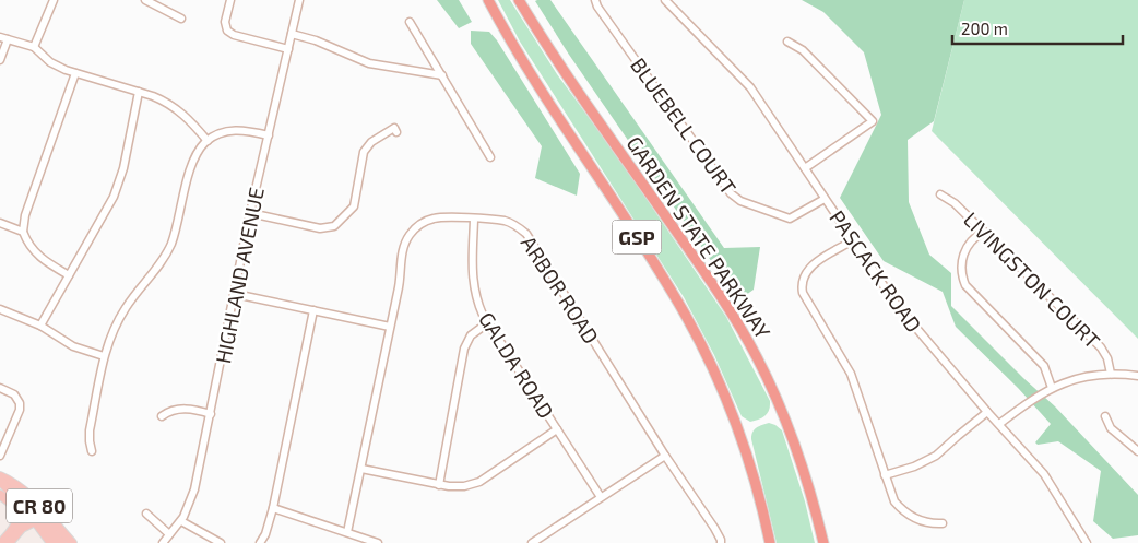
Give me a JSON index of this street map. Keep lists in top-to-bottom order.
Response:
{
  "streets": {
    "highway": ["GSP", "GARDEN STATE PARKWAY"],
    "main road": ["CR 80"],
    "street": [
      "BLUEBELL COURT",
      "PASCACK ROAD",
      "HIGHLAND AVENUE",
      "LIVINGSTON COURT",
      "ARBOR ROAD",
      "GALDA ROAD"
    ]
  },
  "crossings": [
    ["BLUEBELL COURT", "PASCACK ROAD"],
    ["ARBOR ROAD", "GALDA ROAD"]
  ],
  "scale_bar": "200 m"
}
